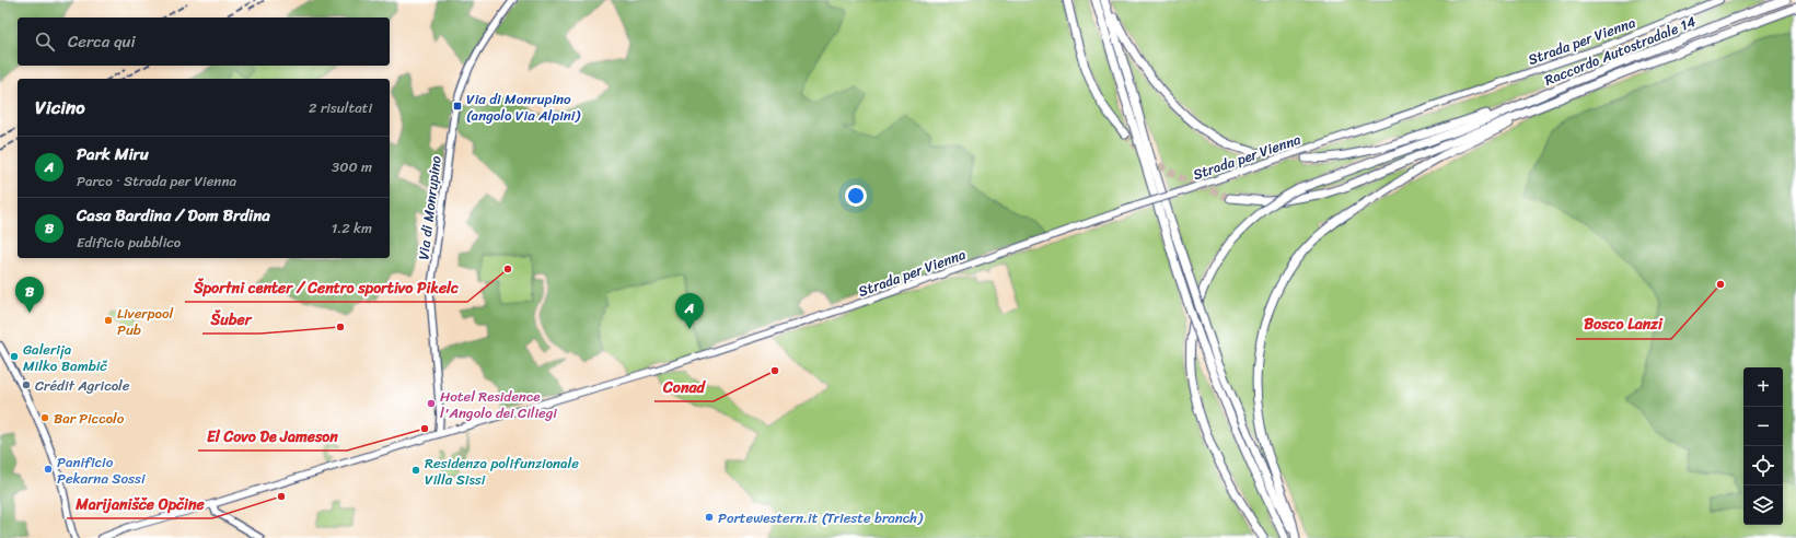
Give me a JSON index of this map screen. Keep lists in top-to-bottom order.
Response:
{
  "streets": {
    "highway": ["Raccordo Autostradale 14"],
    "main road": ["Strada per Vienna", "Via di Monrupino"]
  },
  "crossings": [
    ["Strada per Vienna", "Via di Monrupino"]
  ],
  "places": {
    "transit": ["Via di Monrupino (angolo Via Alpini)"],
    "other": [
      "Športni center / Centro sportivo Pikelc",
      "Bosco Lanzi",
      "Liverpool Pub",
      "Šuber",
      "Galerija Milko Bambič",
      "Conad",
      "Crédit Agricole",
      "Hotel Residence l'Angolo dei Ciliegi",
      "Bar Piccolo",
      "El Covo De Jameson",
      "Panificio Pekarna Sossi",
      "Residenza polifunzionale Villa Sissi",
      "Marijanišče Opčine",
      "Portewestern.it (Trieste branch)"
    ]
  },
  "page": {
    "search": "Cerca qui",
    "heading": ["Vicino", "2 risultati"],
    "list": [
      {
        "mark": "A",
        "name": "Park Miru",
        "note": "Parco · Strada per Vienna",
        "value": "300 m"
      },
      {
        "mark": "B",
        "name": "Casa Bardina / Dom Brdina",
        "note": "Edificio pubblico",
        "value": "1.2 km"
      }
    ],
    "pins": ["B", "A"],
    "map_buttons": ["+", "−"]
  }
}
